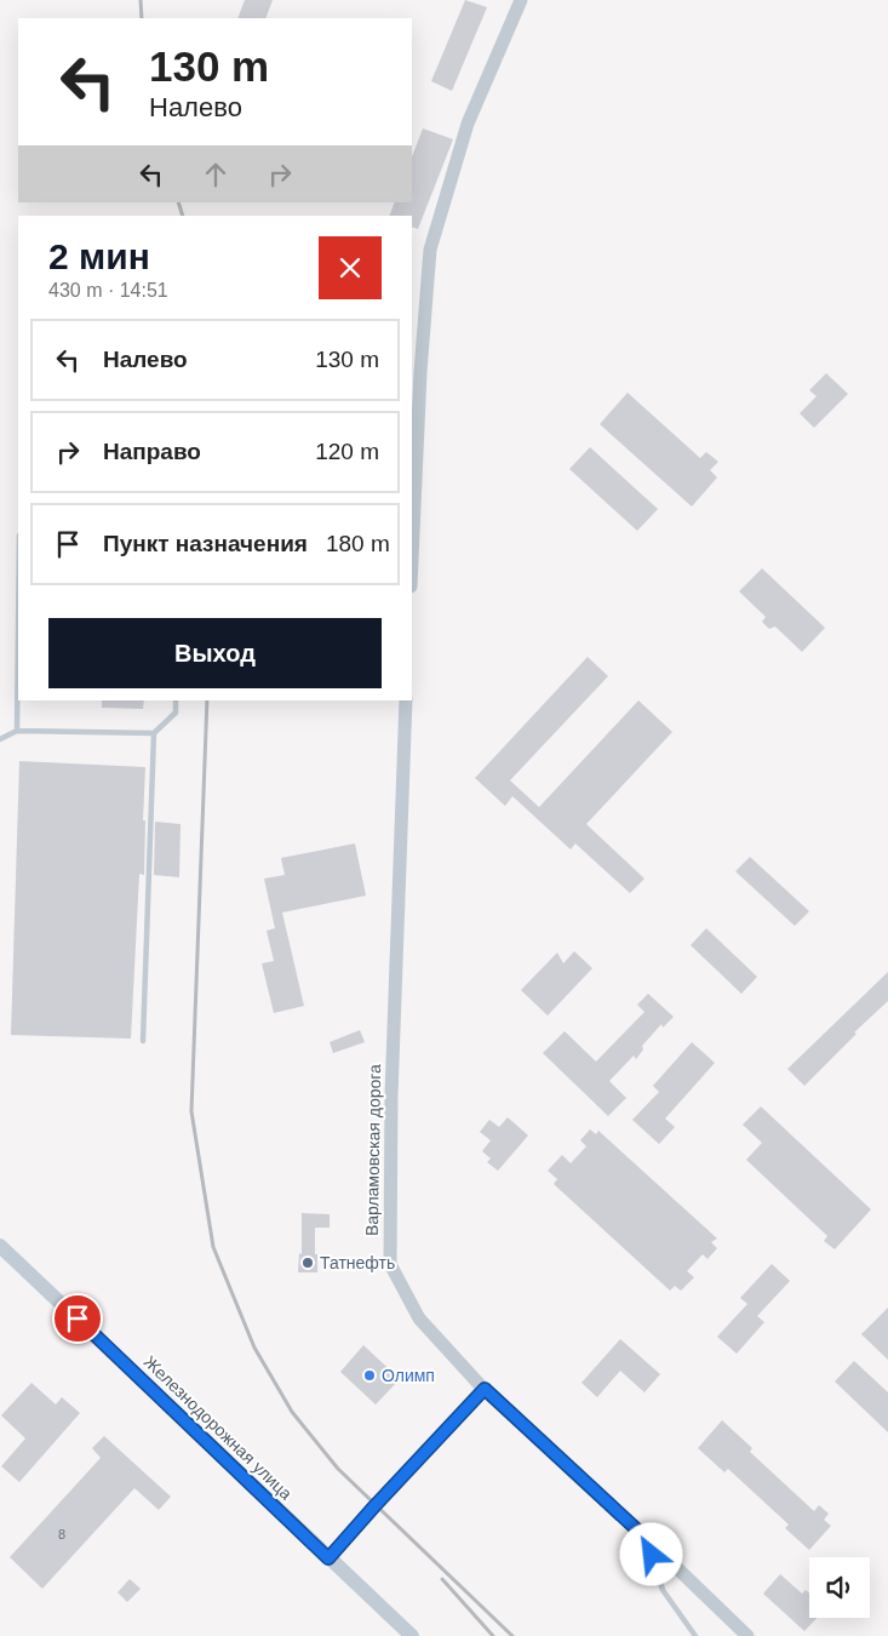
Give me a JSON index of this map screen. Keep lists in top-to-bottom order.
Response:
{
  "streets": {
    "main road": ["Железнодорожная улица"],
    "street": ["Варламовская дорога"]
  },
  "places": ["Татнефть", "Олимп"],
  "house_numbers": ["8"],
  "page": {
    "turn": ["130 m", "Налево"],
    "heading": ["2 мин", "430 m · 14:51"],
    "list": [
      {
        "name": "Налево",
        "value": "130 m"
      },
      {
        "name": "Направо",
        "value": "120 m"
      },
      {
        "name": "Пункт назначения",
        "value": "180 m"
      }
    ],
    "buttons": "Выход"
  }
}
